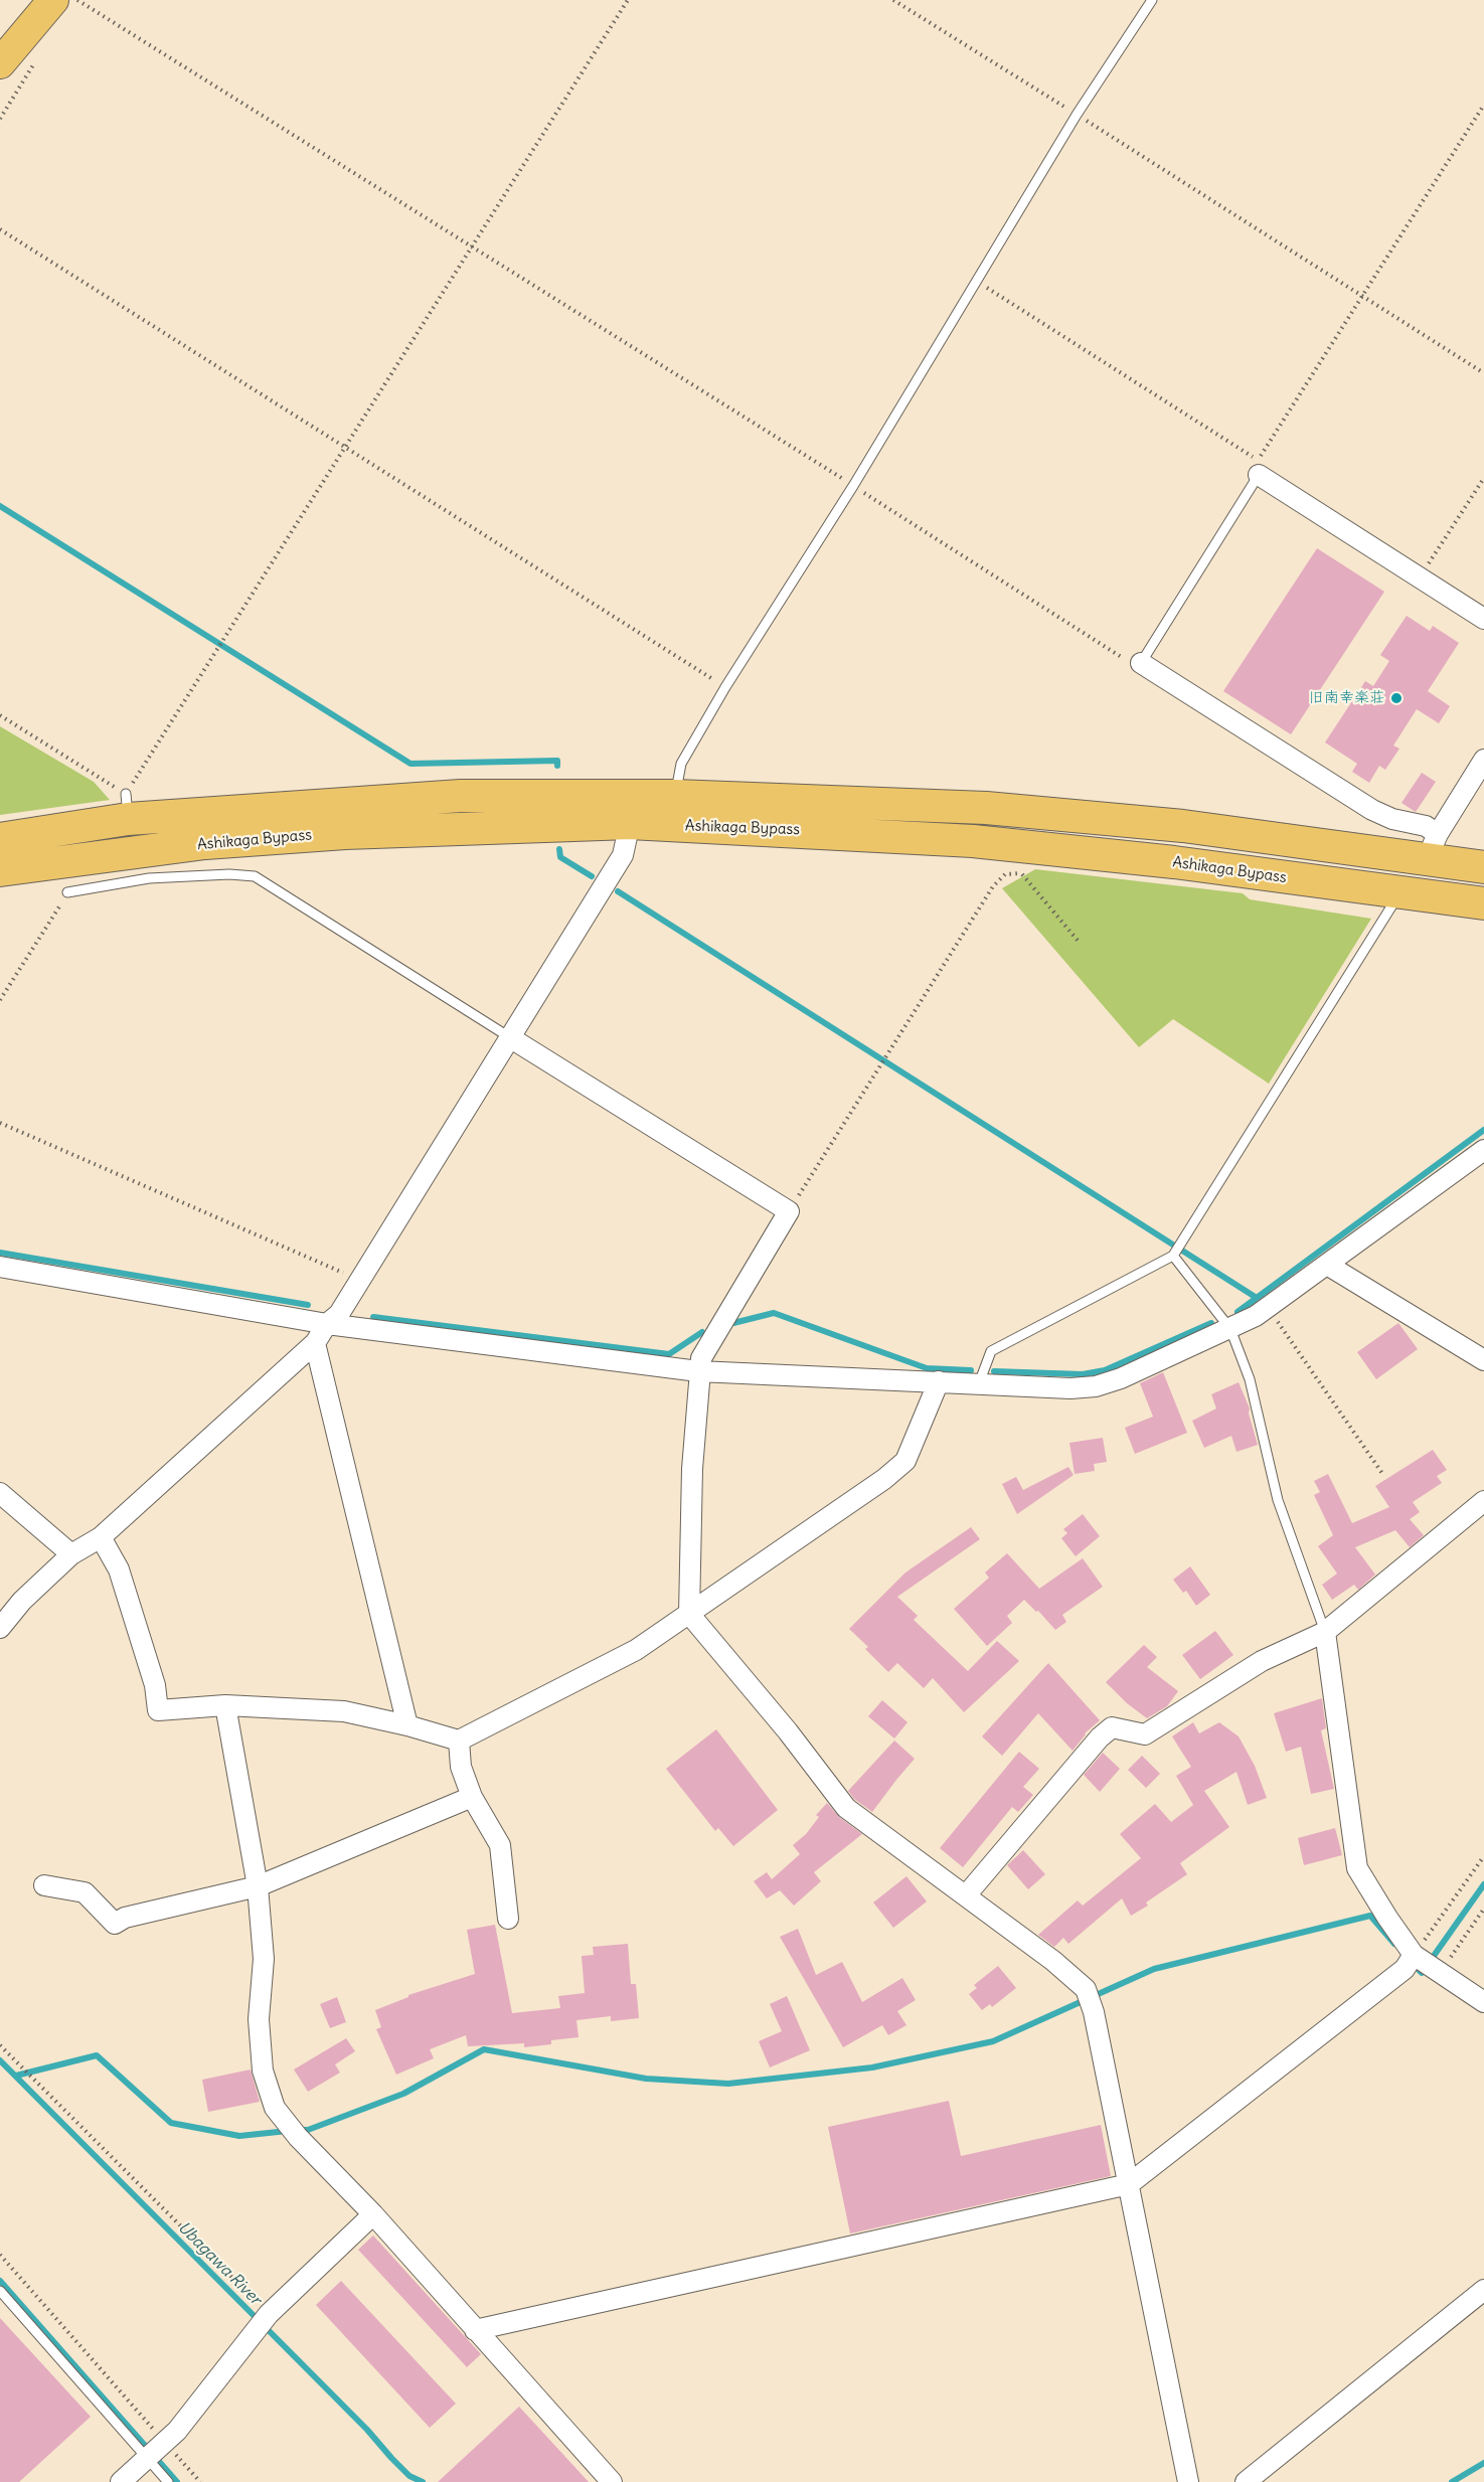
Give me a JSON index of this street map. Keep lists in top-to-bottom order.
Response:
{
  "streets": {
    "highway": ["Ashikaga Bypass"]
  },
  "water": ["Ubagawa River"],
  "places": ["旧南幸楽荘"]
}
